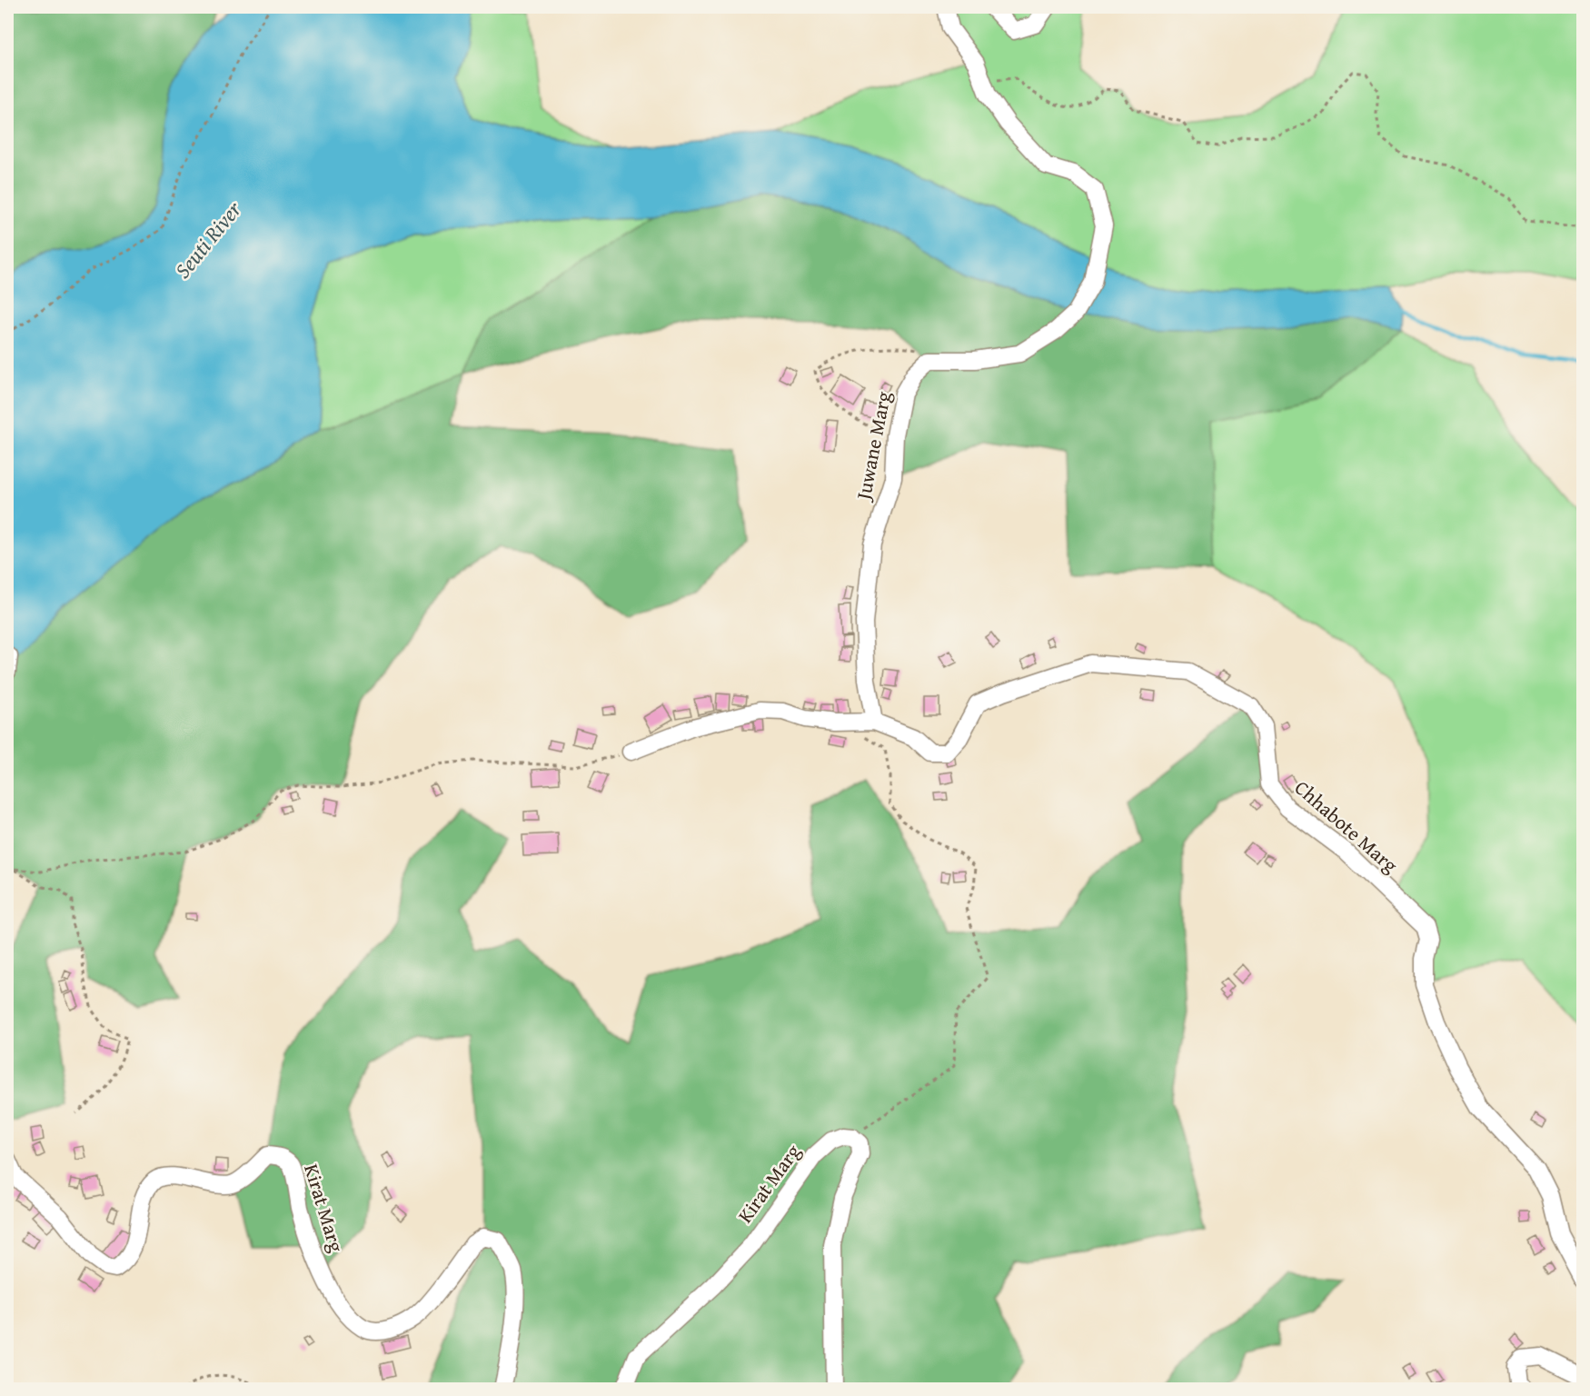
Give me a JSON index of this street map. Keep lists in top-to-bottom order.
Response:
{
  "streets": {
    "street": ["Juwane Marg", "Chhabote Marg", "Kirat Marg"]
  },
  "crossings": [
    ["Juwane Marg", "Chhabote Marg"]
  ],
  "water": ["Seuti River"]
}
